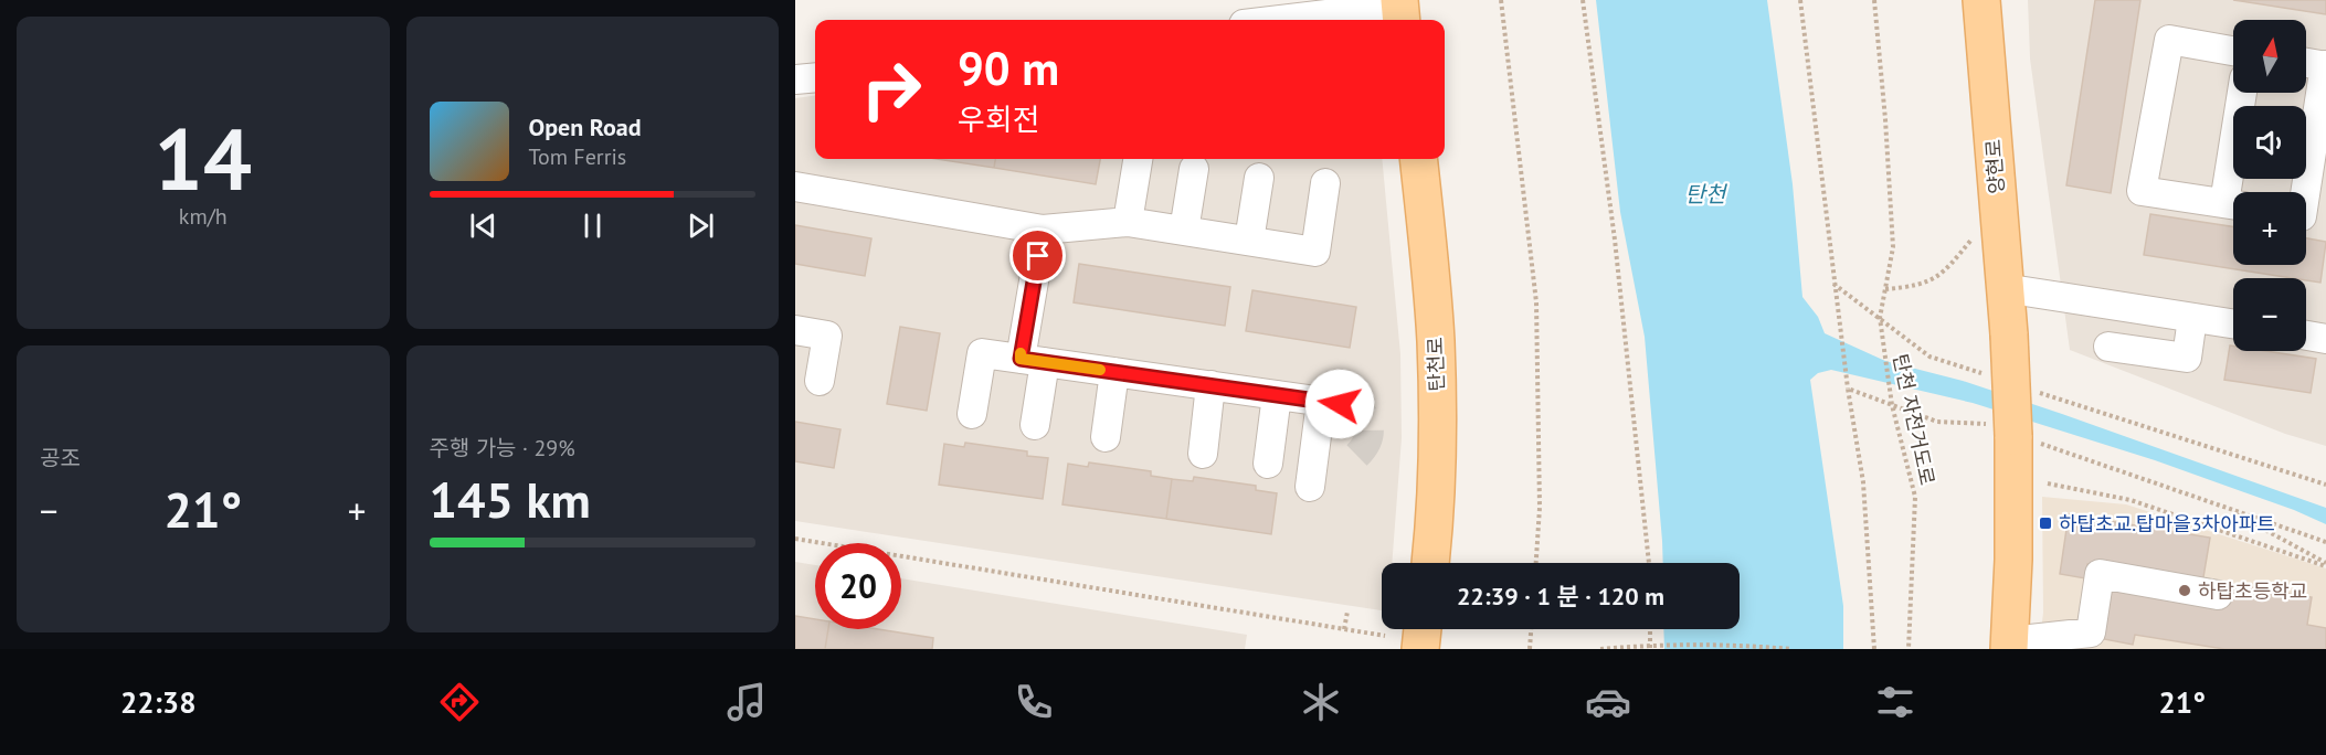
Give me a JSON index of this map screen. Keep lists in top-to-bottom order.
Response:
{
  "streets": {
    "main road": ["양현로", "탄천로"],
    "path": ["탄천 자전거도로"]
  },
  "water": ["탄천"],
  "places": {
    "transit": ["하탑초교.탑마을3차아파트"],
    "other": ["하탑초등학교"]
  },
  "north": "top",
  "page": {
    "tile": [
      ["14", "km/h"],
      "공조",
      ["주행 가능 · 29%", "145 km"]
    ],
    "map_buttons": ["+", "−"],
    "turn": ["90 m", "우회전"],
    "song": ["Open Road", "Tom Ferris"],
    "heat": ["−", "21°", "+"],
    "limit": "20",
    "trip": "22:39 · 1 분 · 120 m",
    "tabs": ["22:38", "21°"]
  }
}
